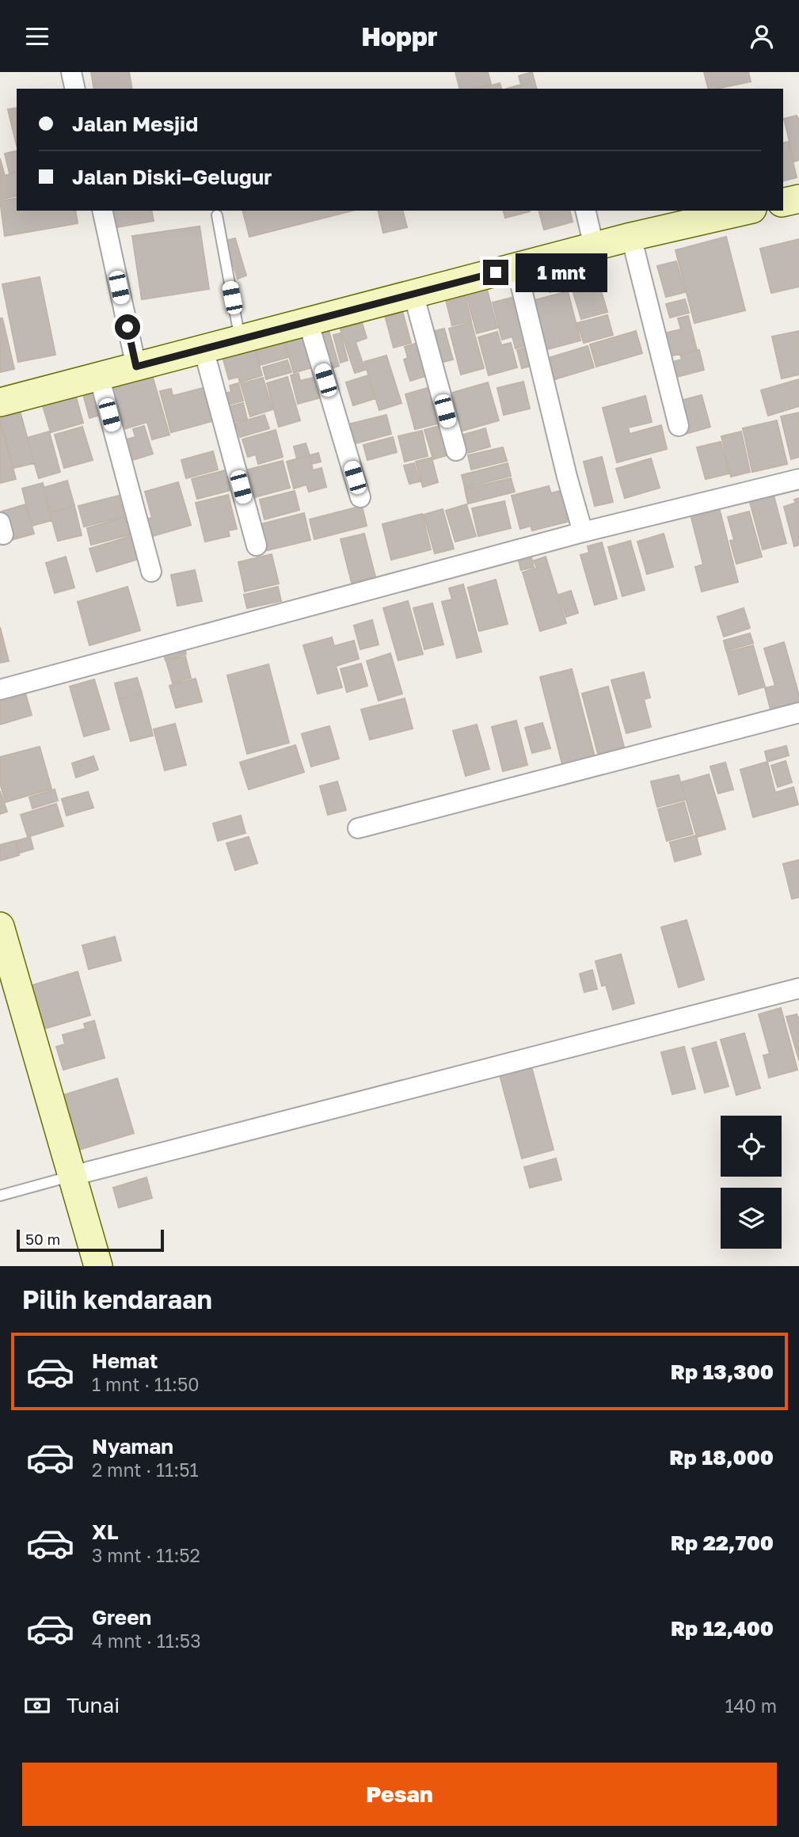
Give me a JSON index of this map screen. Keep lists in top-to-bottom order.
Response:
{
  "scale_bar": "50 m",
  "page": {
    "header": "Hoppr",
    "banner": ["Jalan Mesjid", "Jalan Diski–Gelugur"],
    "bubble": "1 mnt",
    "scale": "50 m",
    "heading": "Pilih kendaraan",
    "list": [
      {
        "name": "Hemat",
        "note": "1 mnt · 11:50",
        "value": "Rp 13,300"
      },
      {
        "name": "Nyaman",
        "note": "2 mnt · 11:51",
        "value": "Rp 18,000"
      },
      {
        "name": "XL",
        "note": "3 mnt · 11:52",
        "value": "Rp 22,700"
      },
      {
        "name": "Green",
        "note": "4 mnt · 11:53",
        "value": "Rp 12,400"
      }
    ],
    "pay": ["Tunai", "140 m"],
    "buttons": "Pesan"
  }
}
